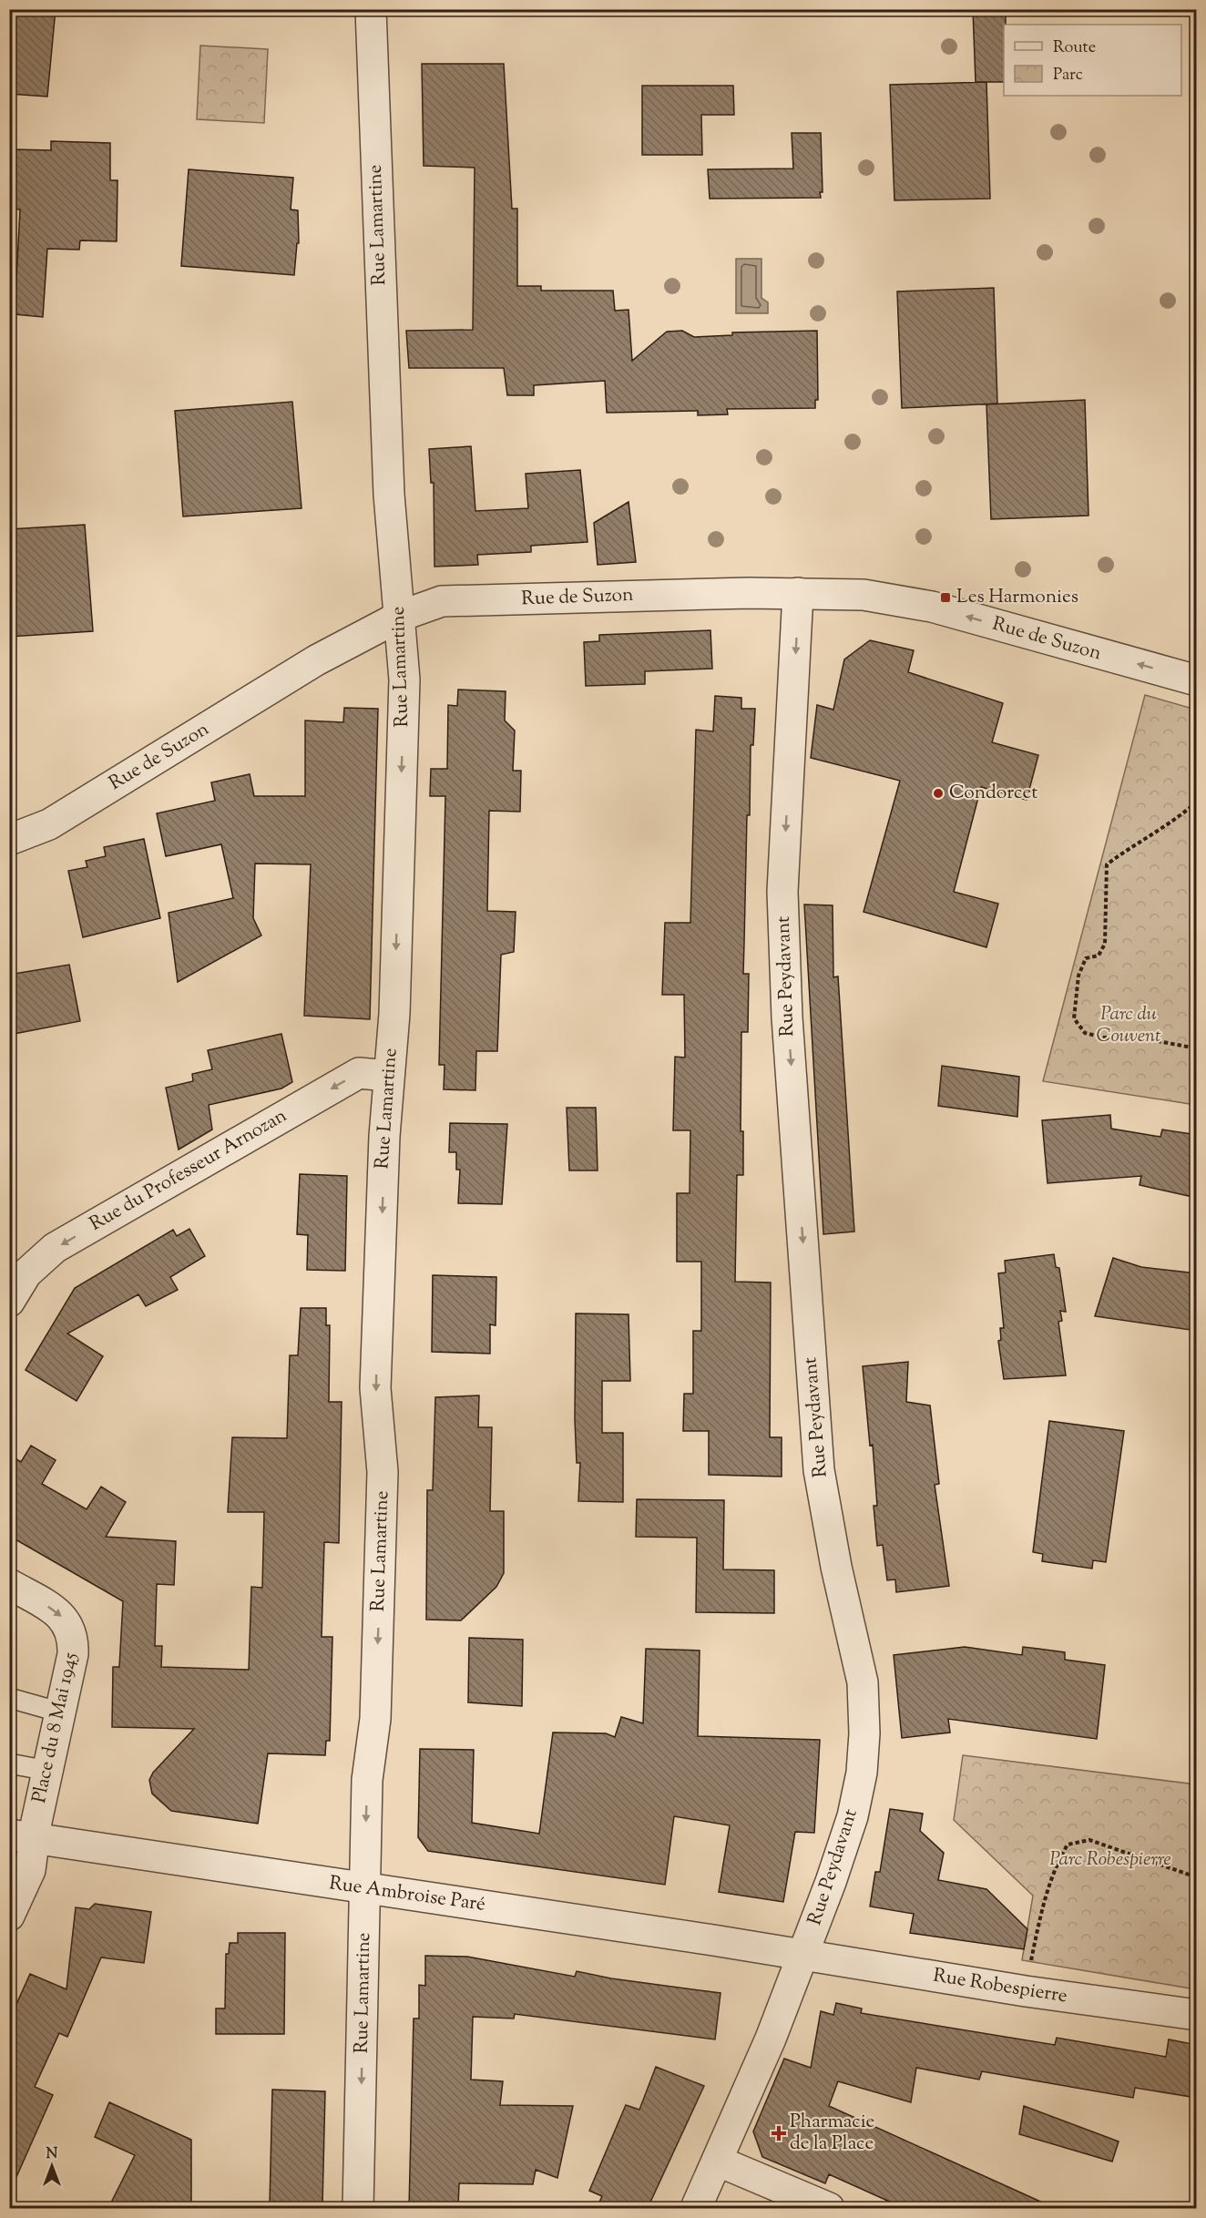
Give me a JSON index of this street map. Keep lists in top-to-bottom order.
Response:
{
  "streets": {
    "street": [
      "Rue Lamartine",
      "Rue de Suzon",
      "Rue Peydavant",
      "Rue du Professeur Arnozan",
      "Place du 8 Mai 1945",
      "Rue Ambroise Paré",
      "Rue Robespierre"
    ]
  },
  "crossings": [
    ["Rue Lamartine", "Rue de Suzon"],
    ["Rue Lamartine", "Rue du Professeur Arnozan"],
    ["Rue Lamartine", "Rue Ambroise Paré"],
    ["Rue de Suzon", "Rue Peydavant"],
    ["Rue Peydavant", "Rue Ambroise Paré"],
    ["Rue Peydavant", "Rue Robespierre"],
    ["Place du 8 Mai 1945", "Rue Ambroise Paré"],
    ["Rue Ambroise Paré", "Rue Robespierre"]
  ],
  "one_way": [
    "Rue Lamartine",
    "Rue Peydavant",
    "Rue du Professeur Arnozan",
    "Place du 8 Mai 1945"
  ],
  "parks": ["Parc du Couvent", "Parc Robespierre"],
  "places": {
    "transit": ["Les Harmonies"],
    "other": ["Condorcet"],
    "health": ["Pharmacie de la Place"]
  },
  "legend": ["Route", "Parc"],
  "north": "top"
}
